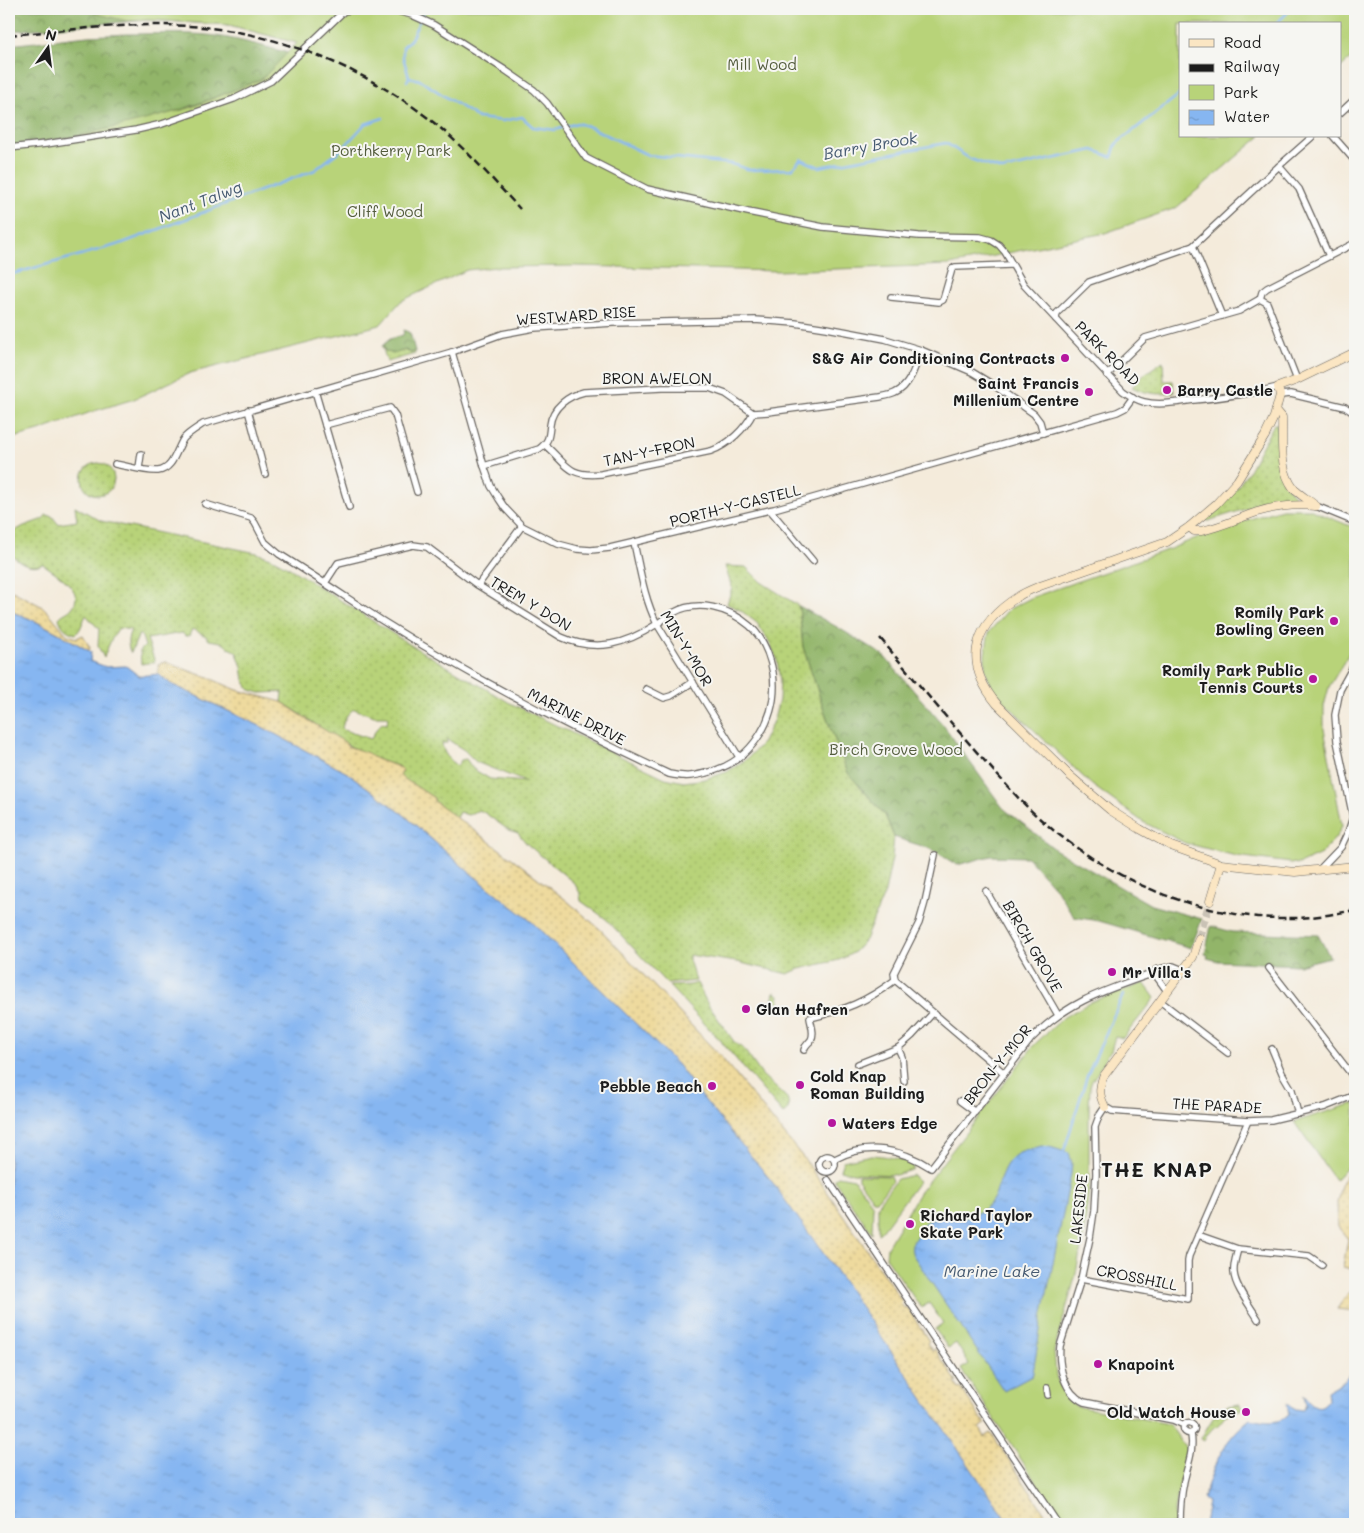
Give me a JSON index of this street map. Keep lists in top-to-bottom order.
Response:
{
  "streets": {
    "street": [
      "WESTWARD RISE",
      "PARK ROAD",
      "BRON AWELON",
      "TAN-Y-FRON",
      "PORTH-Y-CASTELL",
      "TREM Y DON",
      "MIN-Y-MOR",
      "MARINE DRIVE",
      "BIRCH GROVE",
      "BRON-Y-MOR",
      "THE PARADE",
      "LAKESIDE",
      "CROSSHILL"
    ]
  },
  "crossings": [
    ["WESTWARD RISE", "PORTH-Y-CASTELL"],
    ["PARK ROAD", "PORTH-Y-CASTELL"],
    ["BRON AWELON", "TAN-Y-FRON"],
    ["PORTH-Y-CASTELL", "TREM Y DON"],
    ["PORTH-Y-CASTELL", "MIN-Y-MOR"],
    ["TREM Y DON", "MIN-Y-MOR"],
    ["TREM Y DON", "MARINE DRIVE"],
    ["MIN-Y-MOR", "MARINE DRIVE"],
    ["BIRCH GROVE", "BRON-Y-MOR"],
    ["THE PARADE", "LAKESIDE"],
    ["LAKESIDE", "CROSSHILL"]
  ],
  "districts": ["THE KNAP"],
  "water": ["Barry Brook", "Nant Talwg", "Marine Lake"],
  "parks": [
    "Mill Wood",
    "Porthkerry Park",
    "Cliff Wood",
    "Birch Grove Wood"
  ],
  "places": [
    "S&G Air Conditioning Contracts",
    "Barry Castle",
    "Saint Francis Millenium Centre",
    "Romily Park Bowling Green",
    "Romily Park Public Tennis Courts",
    "Mr Villa's",
    "Glan Hafren",
    "Cold Knap Roman Building",
    "Pebble Beach",
    "Waters Edge",
    "Richard Taylor Skate Park",
    "Knapoint",
    "Old Watch House"
  ],
  "legend": [
    "Road",
    "Railway",
    "Park",
    "Water"
  ],
  "north": "top"
}
